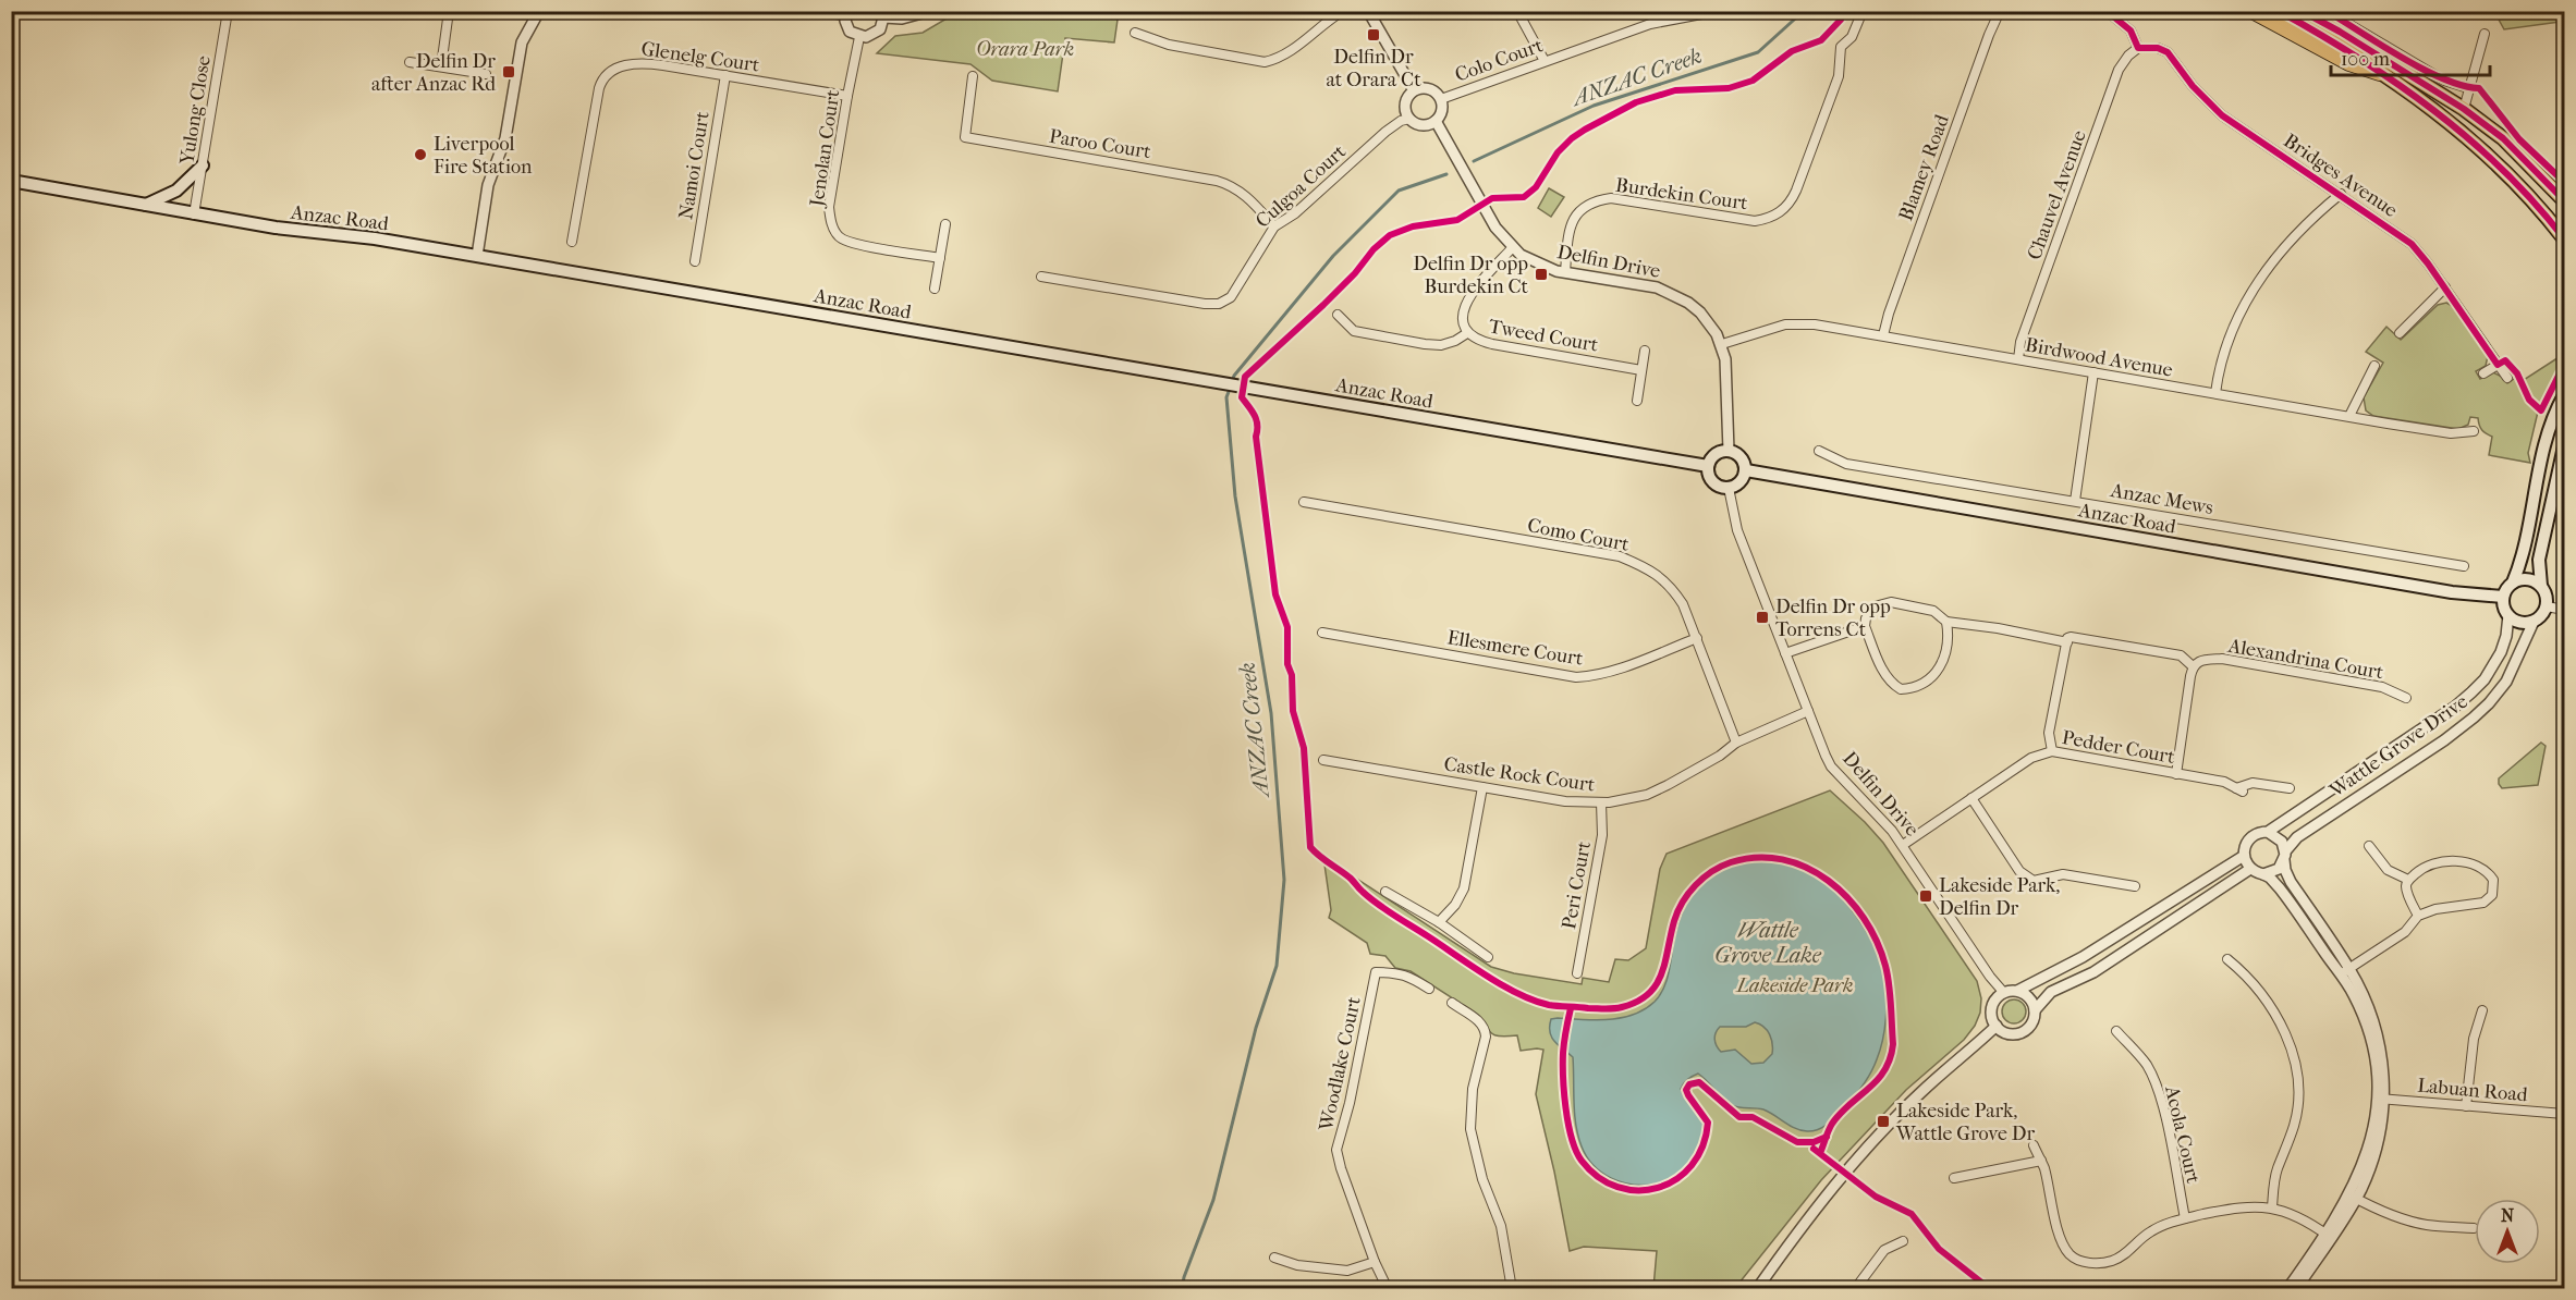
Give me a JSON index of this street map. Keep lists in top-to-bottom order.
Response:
{
  "streets": {
    "main road": ["Anzac Road"],
    "street": [
      "Glenelg Court",
      "Colo Court",
      "Yulong Close",
      "Paroo Court",
      "Jenolan Court",
      "Namoi Court",
      "Blamey Road",
      "Bridges Avenue",
      "Culgoa Court",
      "Burdekin Court",
      "Chauvel Avenue",
      "Delfin Drive",
      "Tweed Court",
      "Birdwood Avenue",
      "Anzac Mews",
      "Como Court",
      "Ellesmere Court",
      "Alexandrina Court",
      "Wattle Grove Drive",
      "Pedder Court",
      "Castle Rock Court",
      "Peri Court",
      "Woodlake Court",
      "Labuan Road",
      "Acola Court"
    ]
  },
  "crossings": [
    ["Glenelg Court", "Jenolan Court"],
    ["Glenelg Court", "Namoi Court"],
    ["Colo Court", "Culgoa Court"],
    ["Colo Court", "Delfin Drive"],
    ["Yulong Close", "Anzac Road"],
    ["Paroo Court", "Culgoa Court"],
    ["Blamey Road", "Birdwood Avenue"],
    ["Bridges Avenue", "Chauvel Avenue"],
    ["Culgoa Court", "Delfin Drive"],
    ["Burdekin Court", "Delfin Drive"],
    ["Chauvel Avenue", "Birdwood Avenue"],
    ["Anzac Road", "Delfin Drive"],
    ["Anzac Road", "Wattle Grove Drive"],
    ["Delfin Drive", "Tweed Court"],
    ["Delfin Drive", "Birdwood Avenue"],
    ["Delfin Drive", "Pedder Court"],
    ["Delfin Drive", "Castle Rock Court"],
    ["Como Court", "Ellesmere Court"],
    ["Como Court", "Castle Rock Court"],
    ["Castle Rock Court", "Peri Court"]
  ],
  "water": ["ANZAC Creek", "Wattle Grove Lake"],
  "parks": ["Orara Park", "Lakeside Park"],
  "places": {
    "transit": [
      "Delfin Dr at Orara Ct",
      "Delfin Dr after Anzac Rd",
      "Delfin Dr opp Burdekin Ct",
      "Delfin Dr opp Torrens Ct",
      "Lakeside Park, Delfin Dr",
      "Lakeside Park, Wattle Grove Dr"
    ],
    "other": ["Liverpool Fire Station"]
  },
  "scale_bar": "100 m",
  "north": "top"
}
